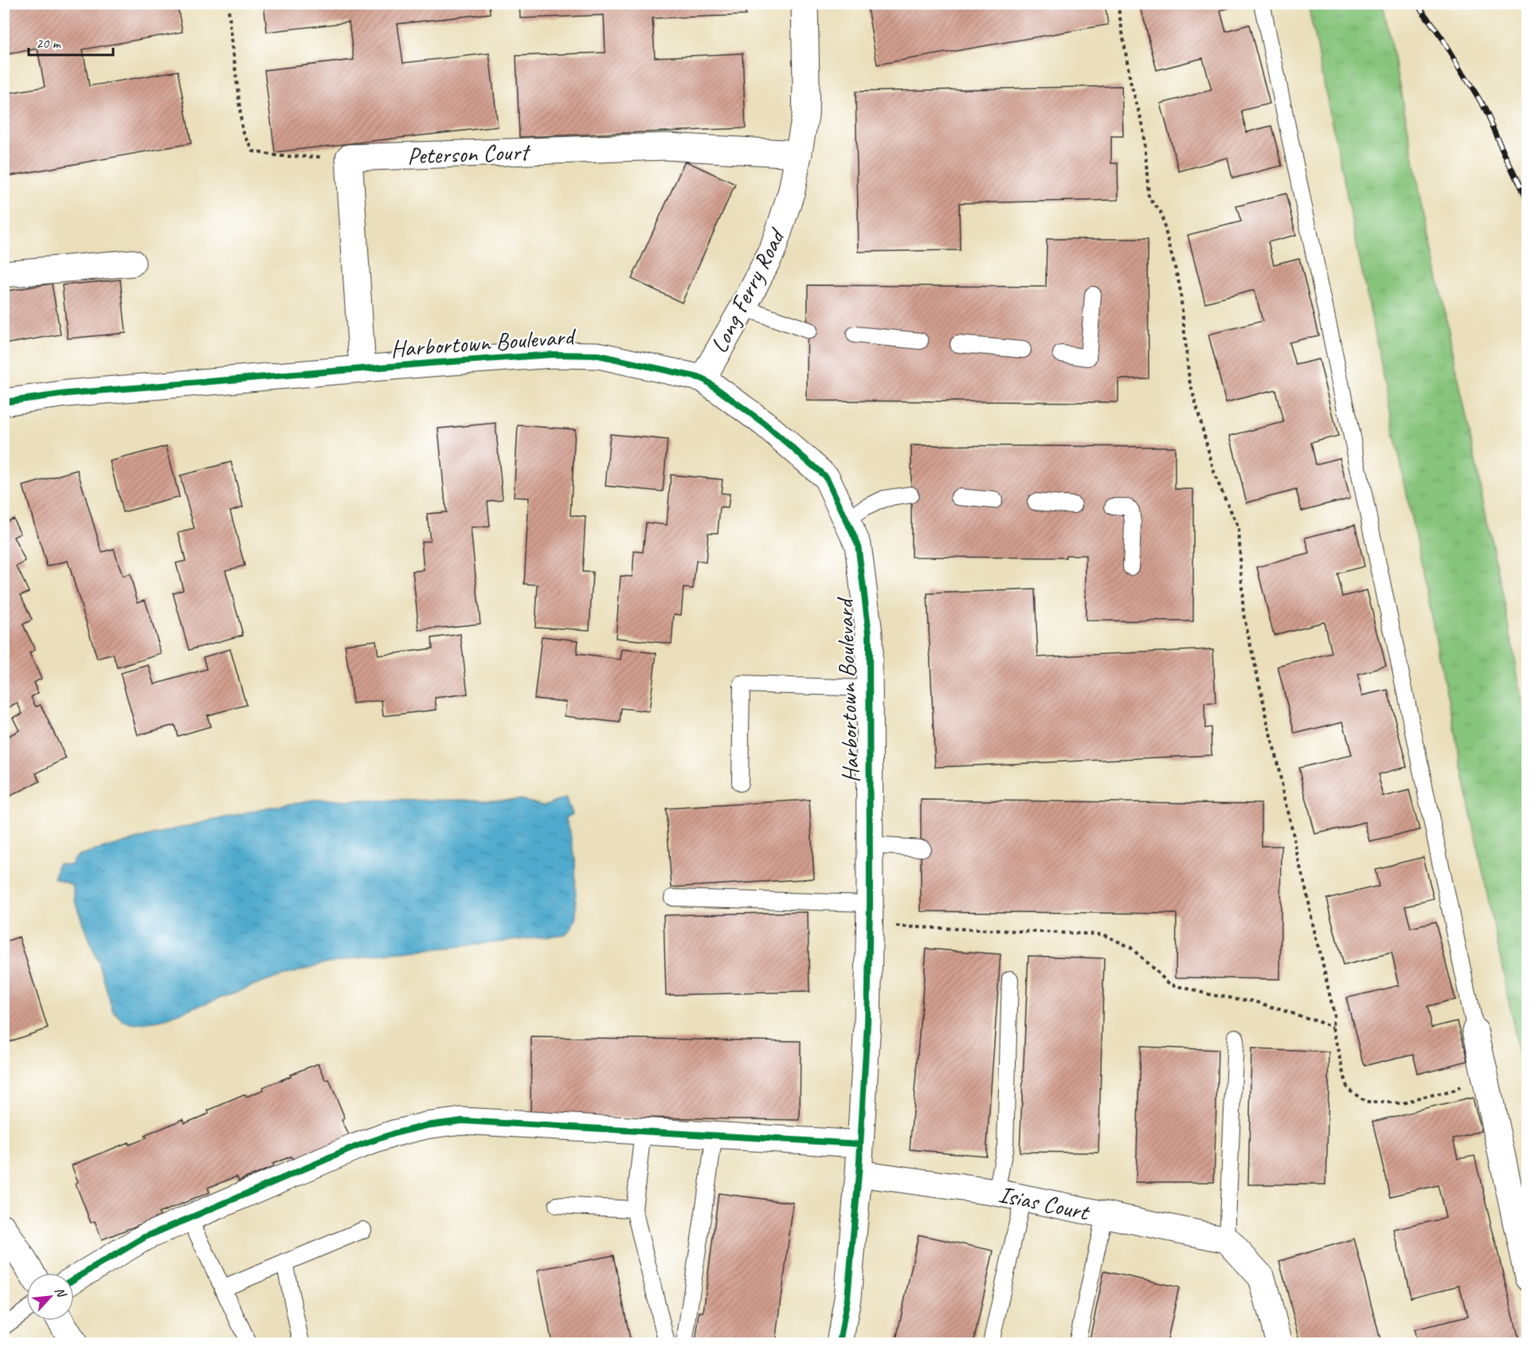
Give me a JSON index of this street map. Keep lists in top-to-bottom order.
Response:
{
  "streets": {
    "street": [
      "Peterson Court",
      "Long Ferry Road",
      "Harbortown Boulevard",
      "Isias Court"
    ]
  },
  "crossings": [
    ["Peterson Court", "Long Ferry Road"],
    ["Long Ferry Road", "Harbortown Boulevard"],
    ["Harbortown Boulevard", "Isias Court"]
  ],
  "scale_bar": "20 m",
  "north": "top right"
}
